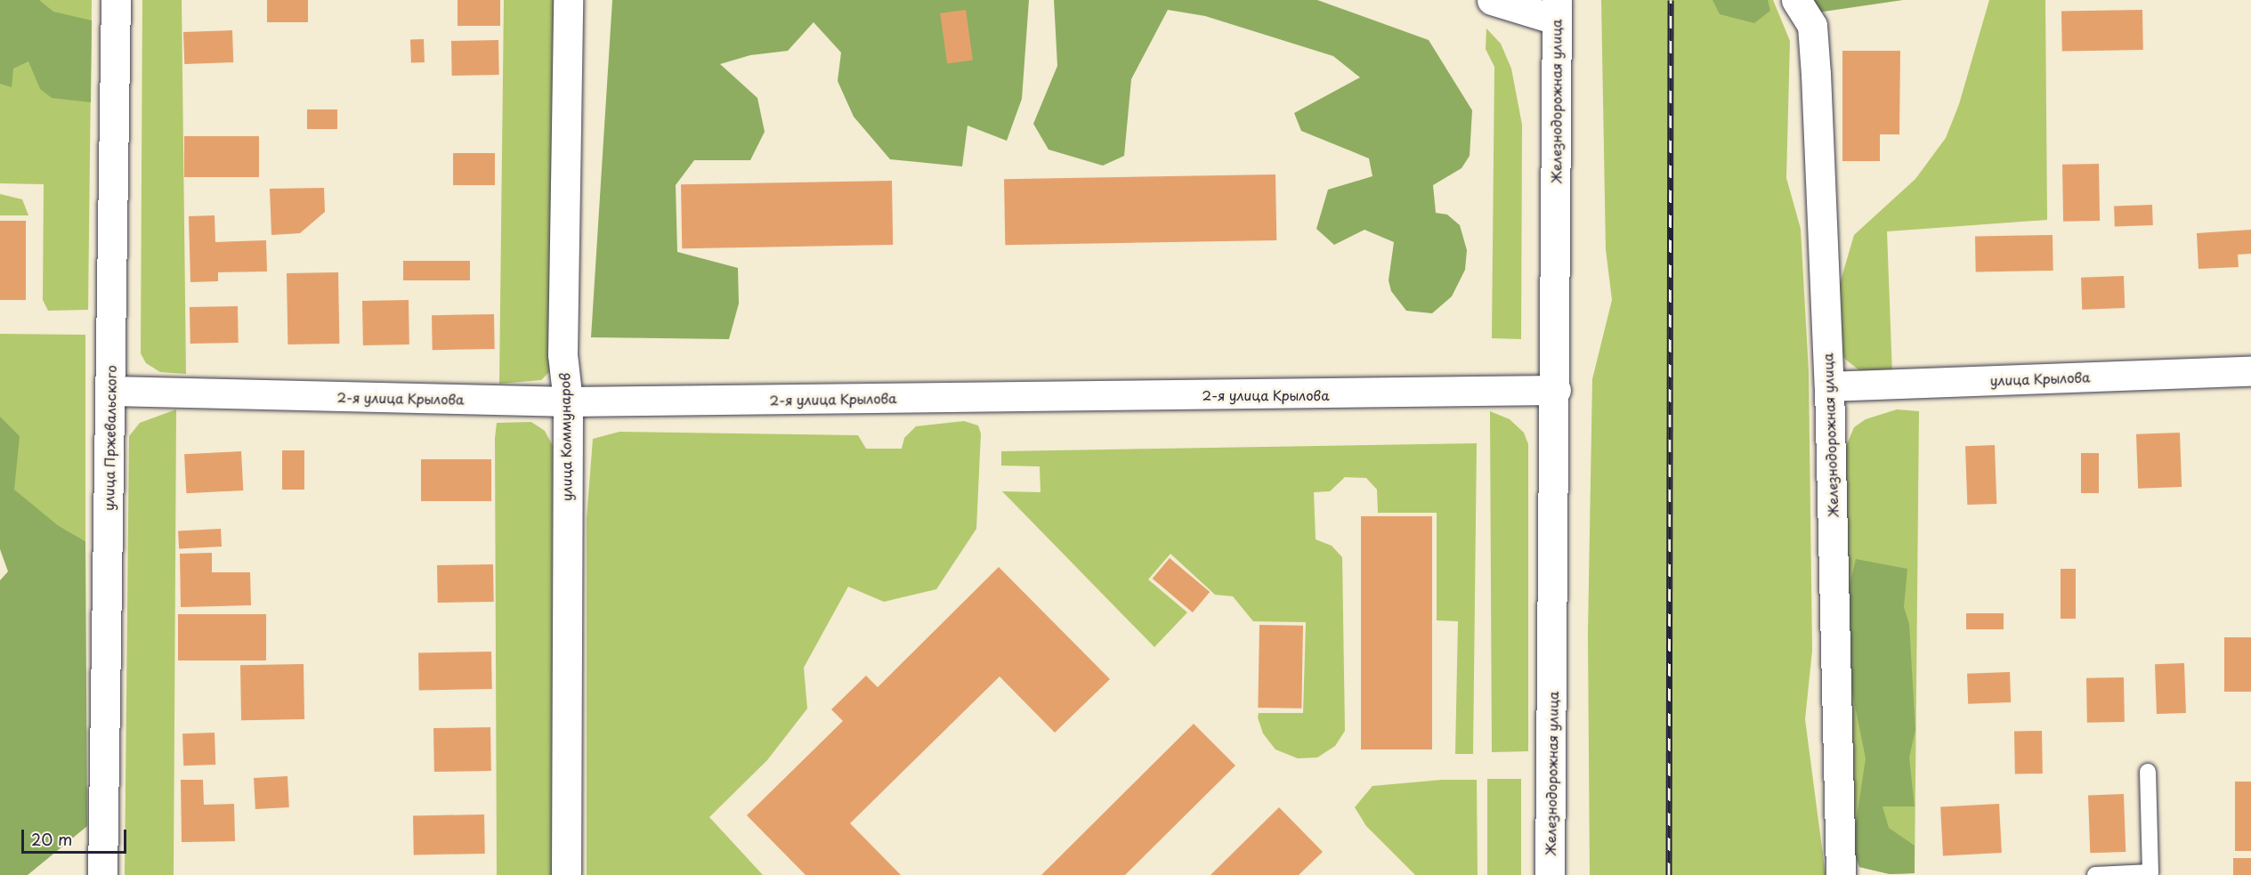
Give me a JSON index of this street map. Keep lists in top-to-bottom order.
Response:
{
  "streets": {
    "street": [
      "Железнодорожная улица",
      "улица Крылова",
      "2-я улица Крылова",
      "улица Коммунаров",
      "улица Пржевальского"
    ]
  },
  "crossings": [
    ["Железнодорожная улица", "улица Крылова"],
    ["Железнодорожная улица", "2-я улица Крылова"],
    ["2-я улица Крылова", "улица Коммунаров"],
    ["2-я улица Крылова", "улица Пржевальского"]
  ],
  "scale_bar": "20 m"
}
